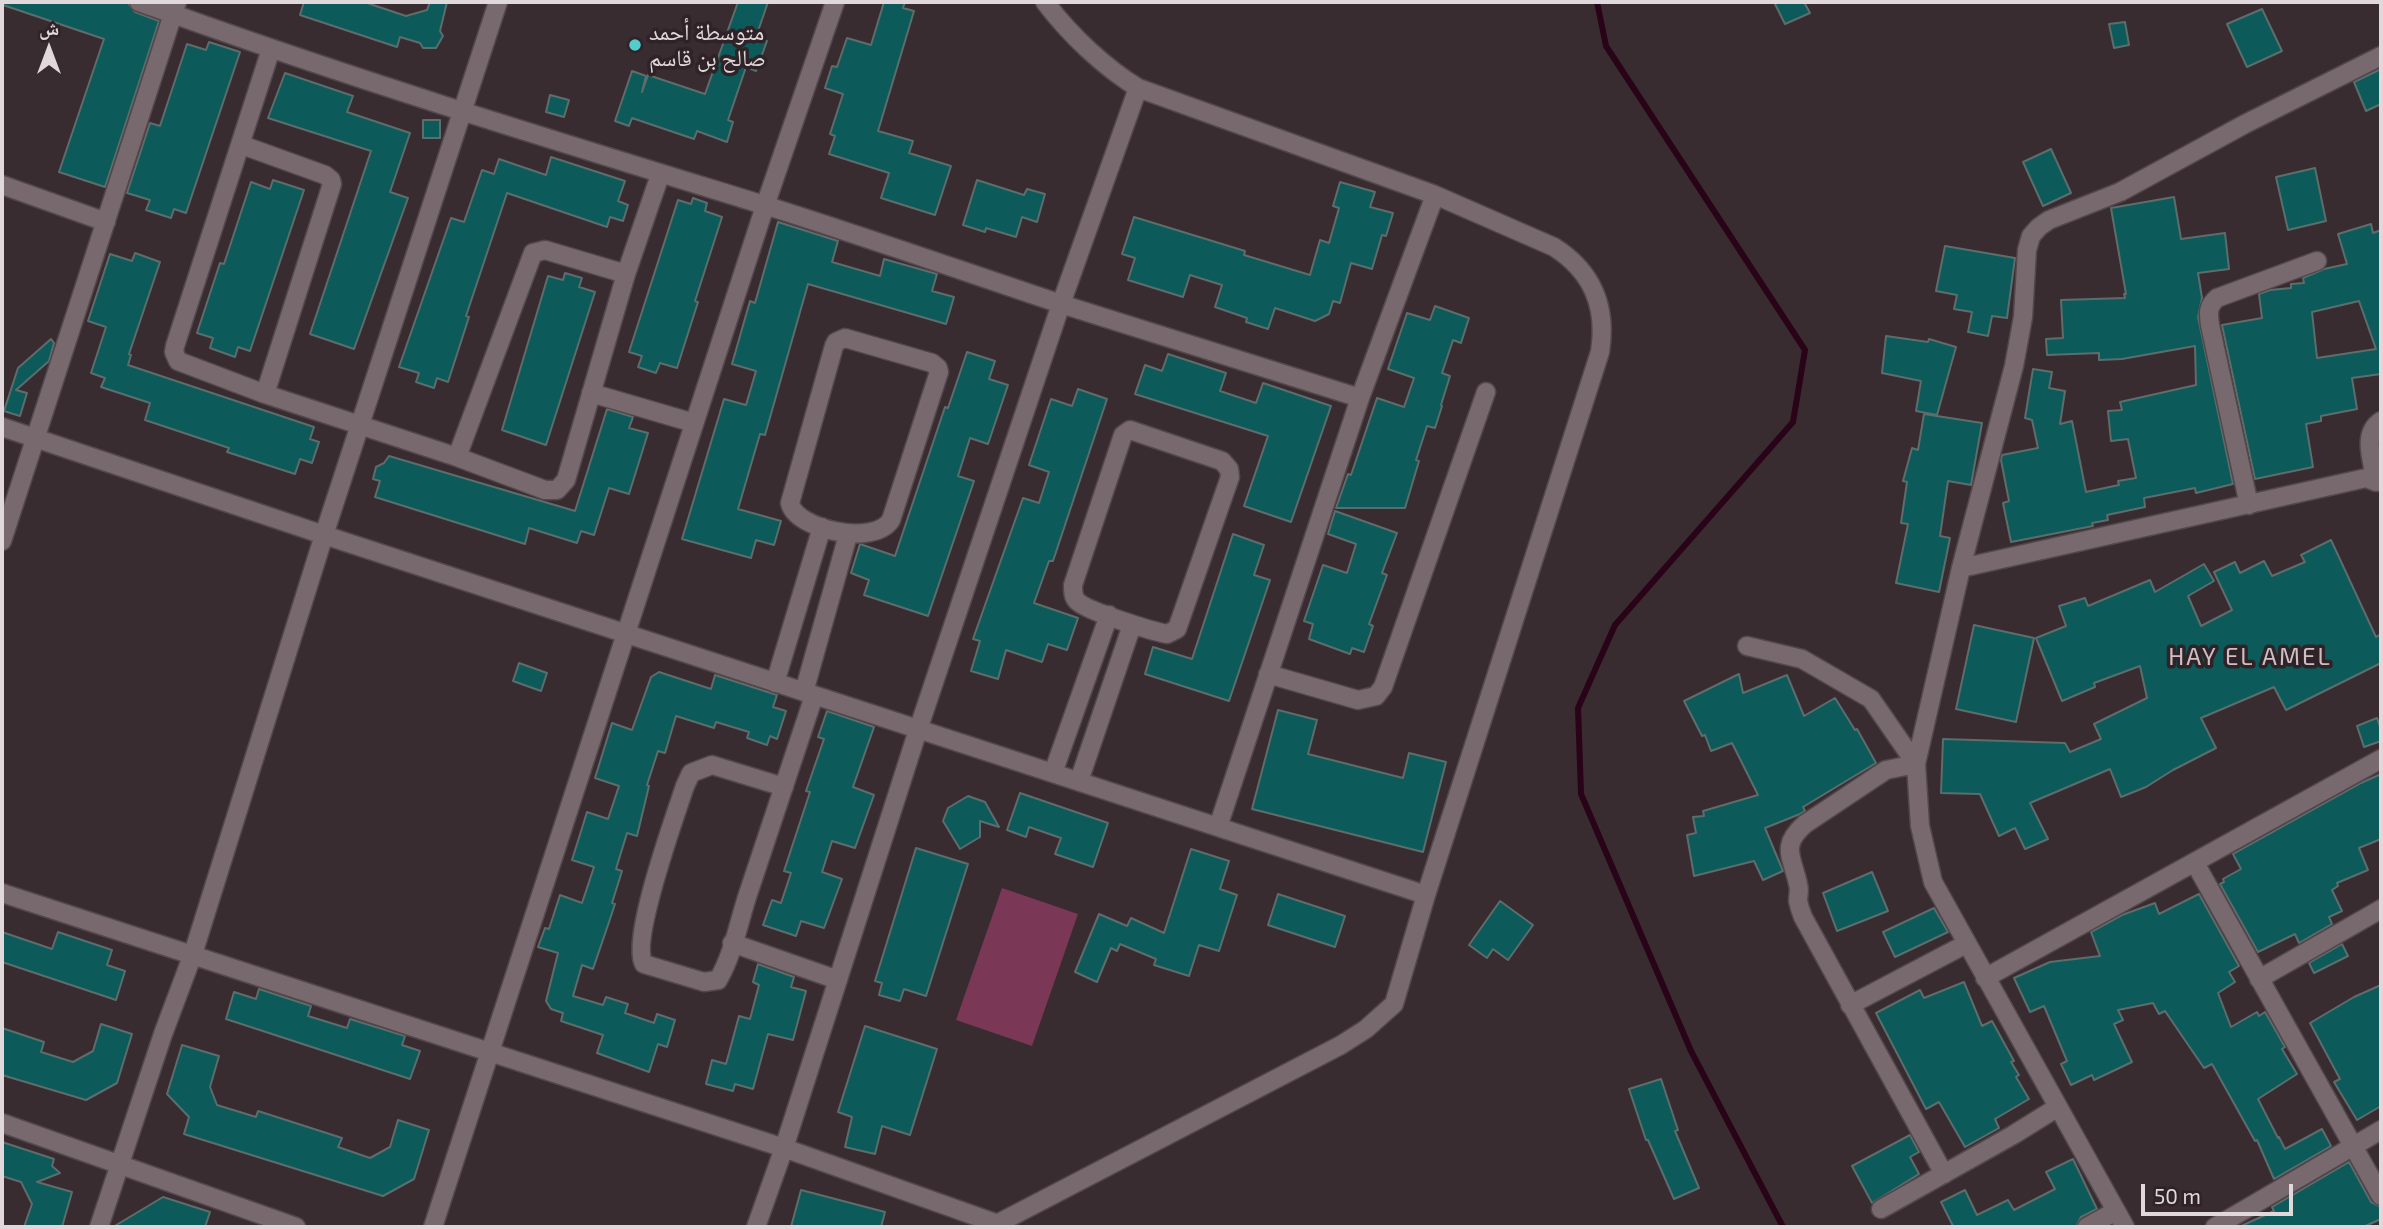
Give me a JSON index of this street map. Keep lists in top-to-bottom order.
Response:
{
  "districts": ["HAY EL AMEL"],
  "places": ["متوسطة أحمد صالح بن قاسم"],
  "scale_bar": "50 m",
  "north": "top"
}
